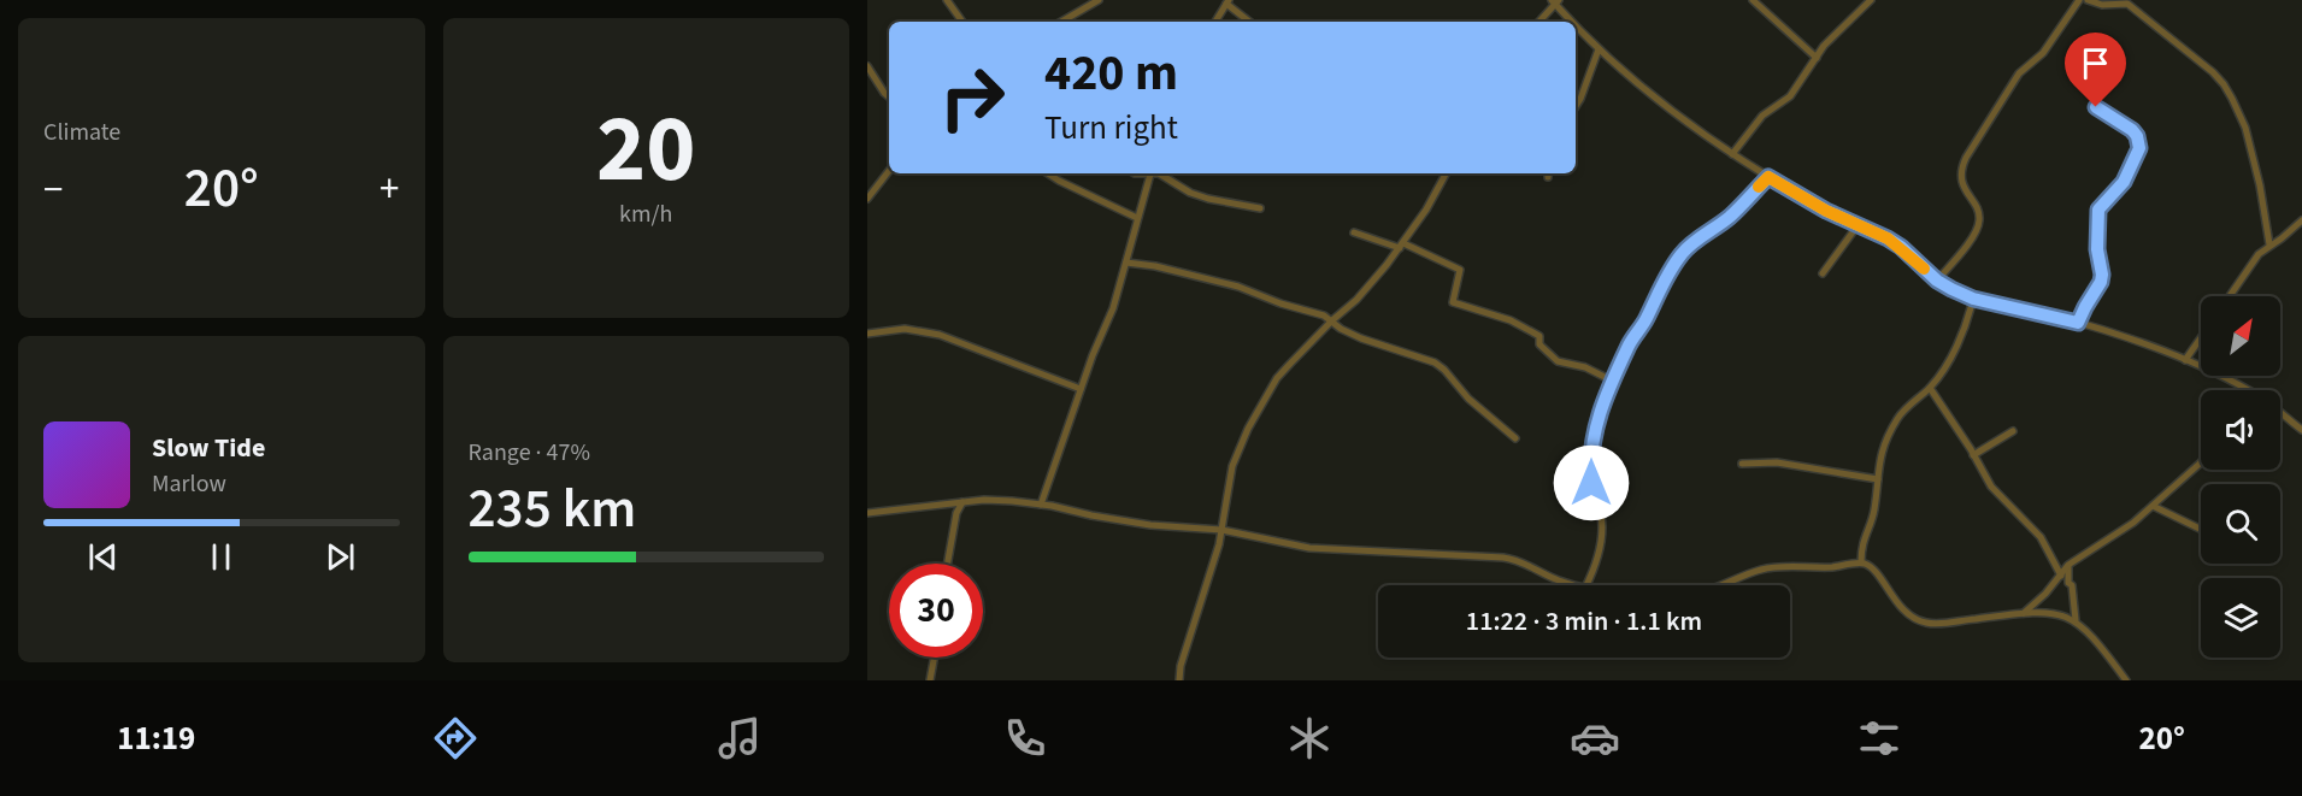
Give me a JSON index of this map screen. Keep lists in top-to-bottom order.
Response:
{
  "north": "top right",
  "page": {
    "tile": [
      "Climate",
      ["20", "km/h"],
      ["Range · 47%", "235 km"]
    ],
    "turn": ["420 m", "Turn right"],
    "heat": ["−", "20°", "+"],
    "song": ["Slow Tide", "Marlow"],
    "limit": "30",
    "trip": "11:22 · 3 min · 1.1 km",
    "tabs": ["11:19", "20°"]
  }
}
